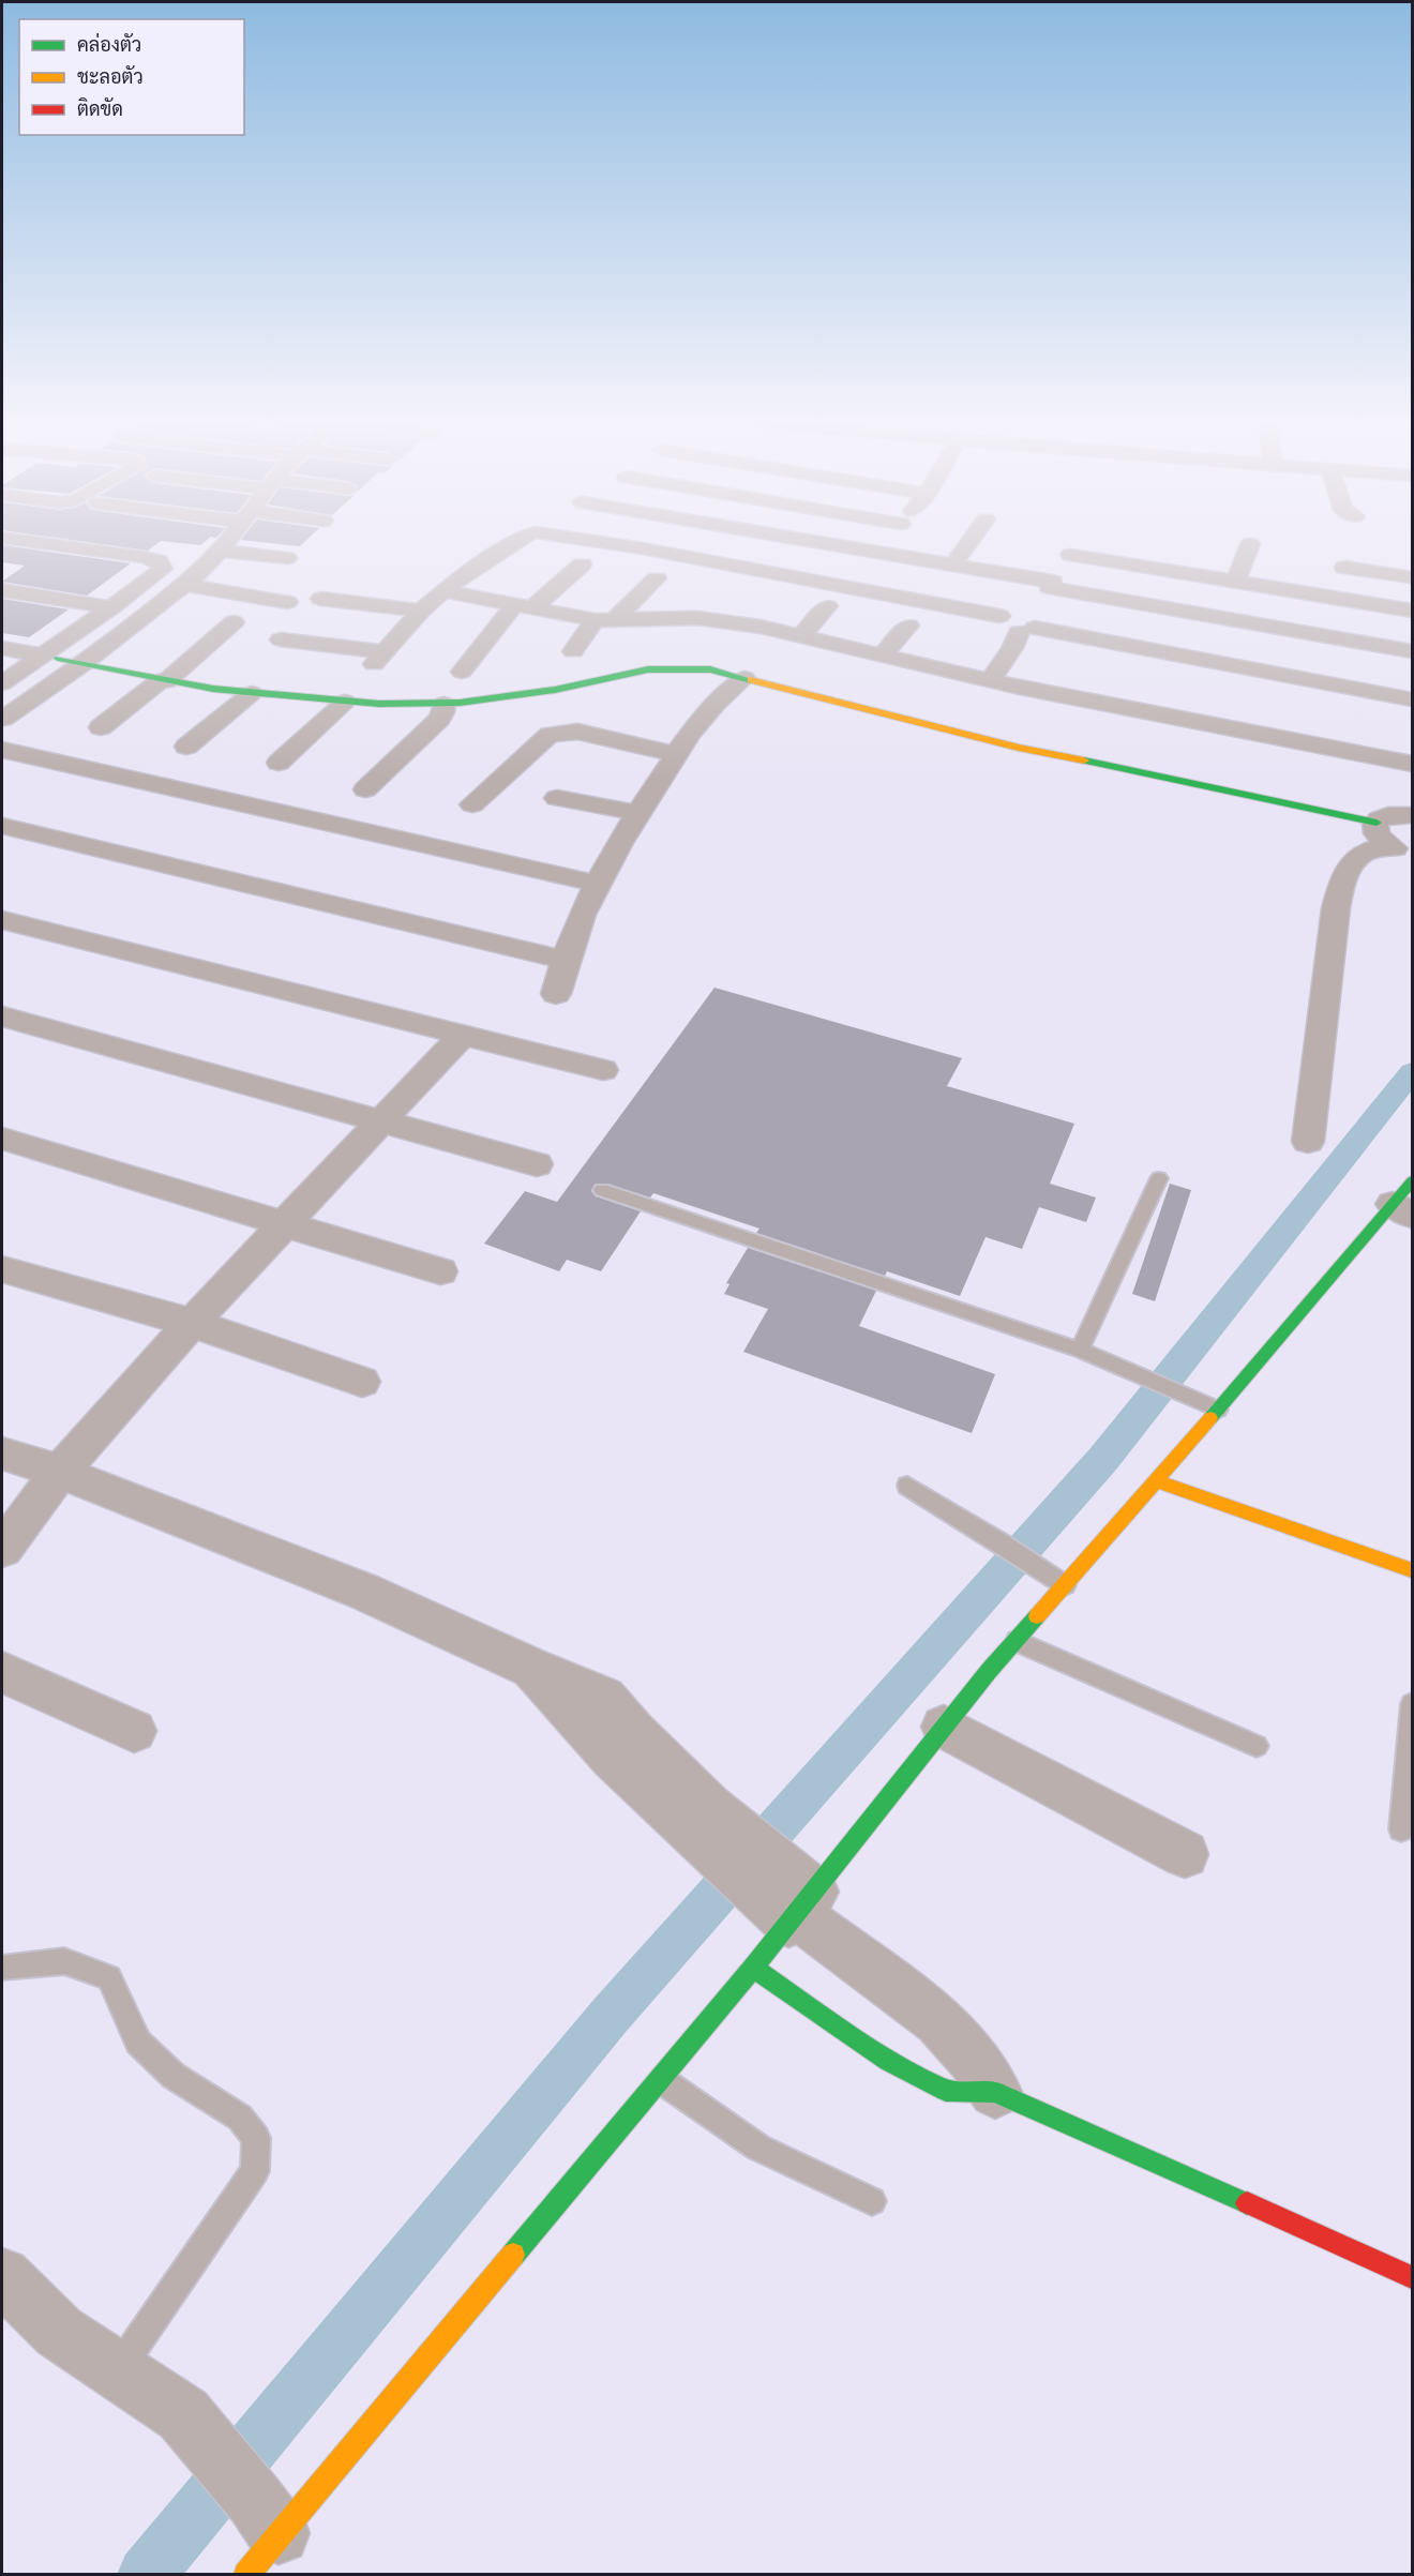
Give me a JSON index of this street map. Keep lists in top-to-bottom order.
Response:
{
  "legend": ["คล่องตัว", "ชะลอตัว", "ติดขัด"]
}
